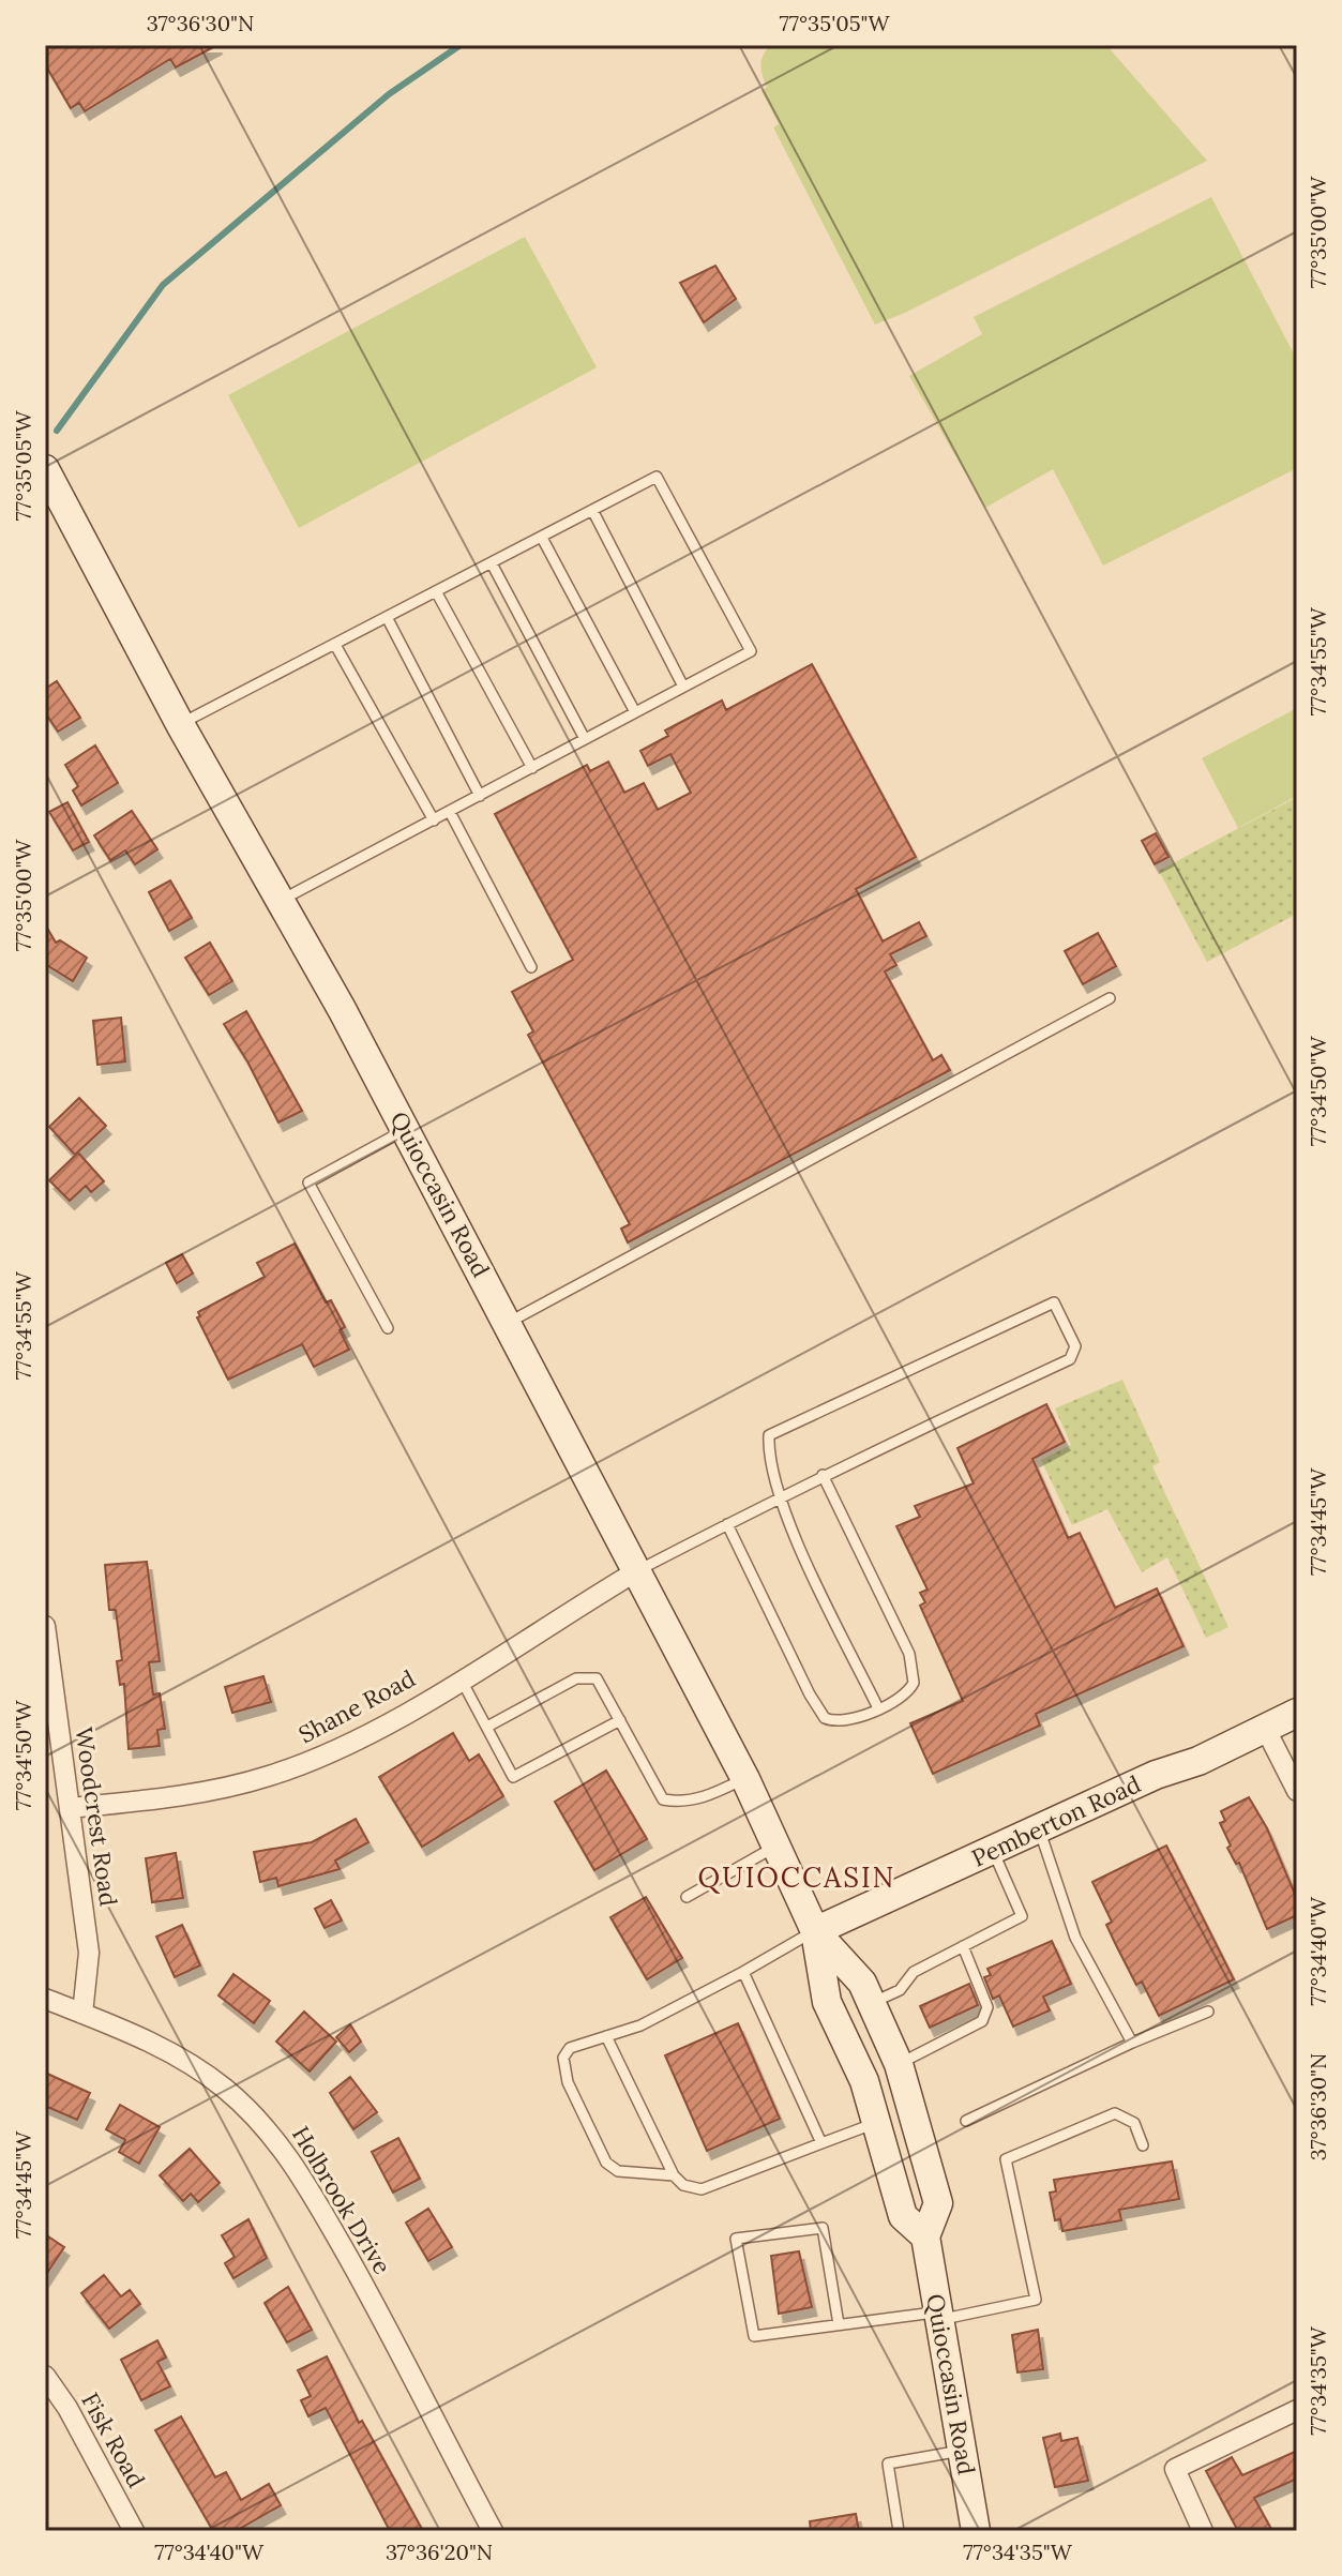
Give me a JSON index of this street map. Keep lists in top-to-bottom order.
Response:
{
  "streets": {
    "main road": ["Quioccasin Road", "Pemberton Road"],
    "street": [
      "Shane Road",
      "Woodcrest Road",
      "Holbrook Drive",
      "Fisk Road"
    ]
  },
  "crossings": [
    ["Quioccasin Road", "Shane Road"],
    ["Quioccasin Road", "Pemberton Road"],
    ["Shane Road", "Woodcrest Road"],
    ["Woodcrest Road", "Holbrook Drive"]
  ],
  "districts": ["QUIOCCASIN"],
  "coordinates": [
    "37°36'30\"N",
    "77°35'05\"W",
    "77°35'00\"W",
    "77°34'55\"W",
    "77°34'50\"W",
    "77°34'45\"W",
    "77°34'40\"W",
    "77°34'35\"W",
    "37°36'20\"N"
  ]
}
